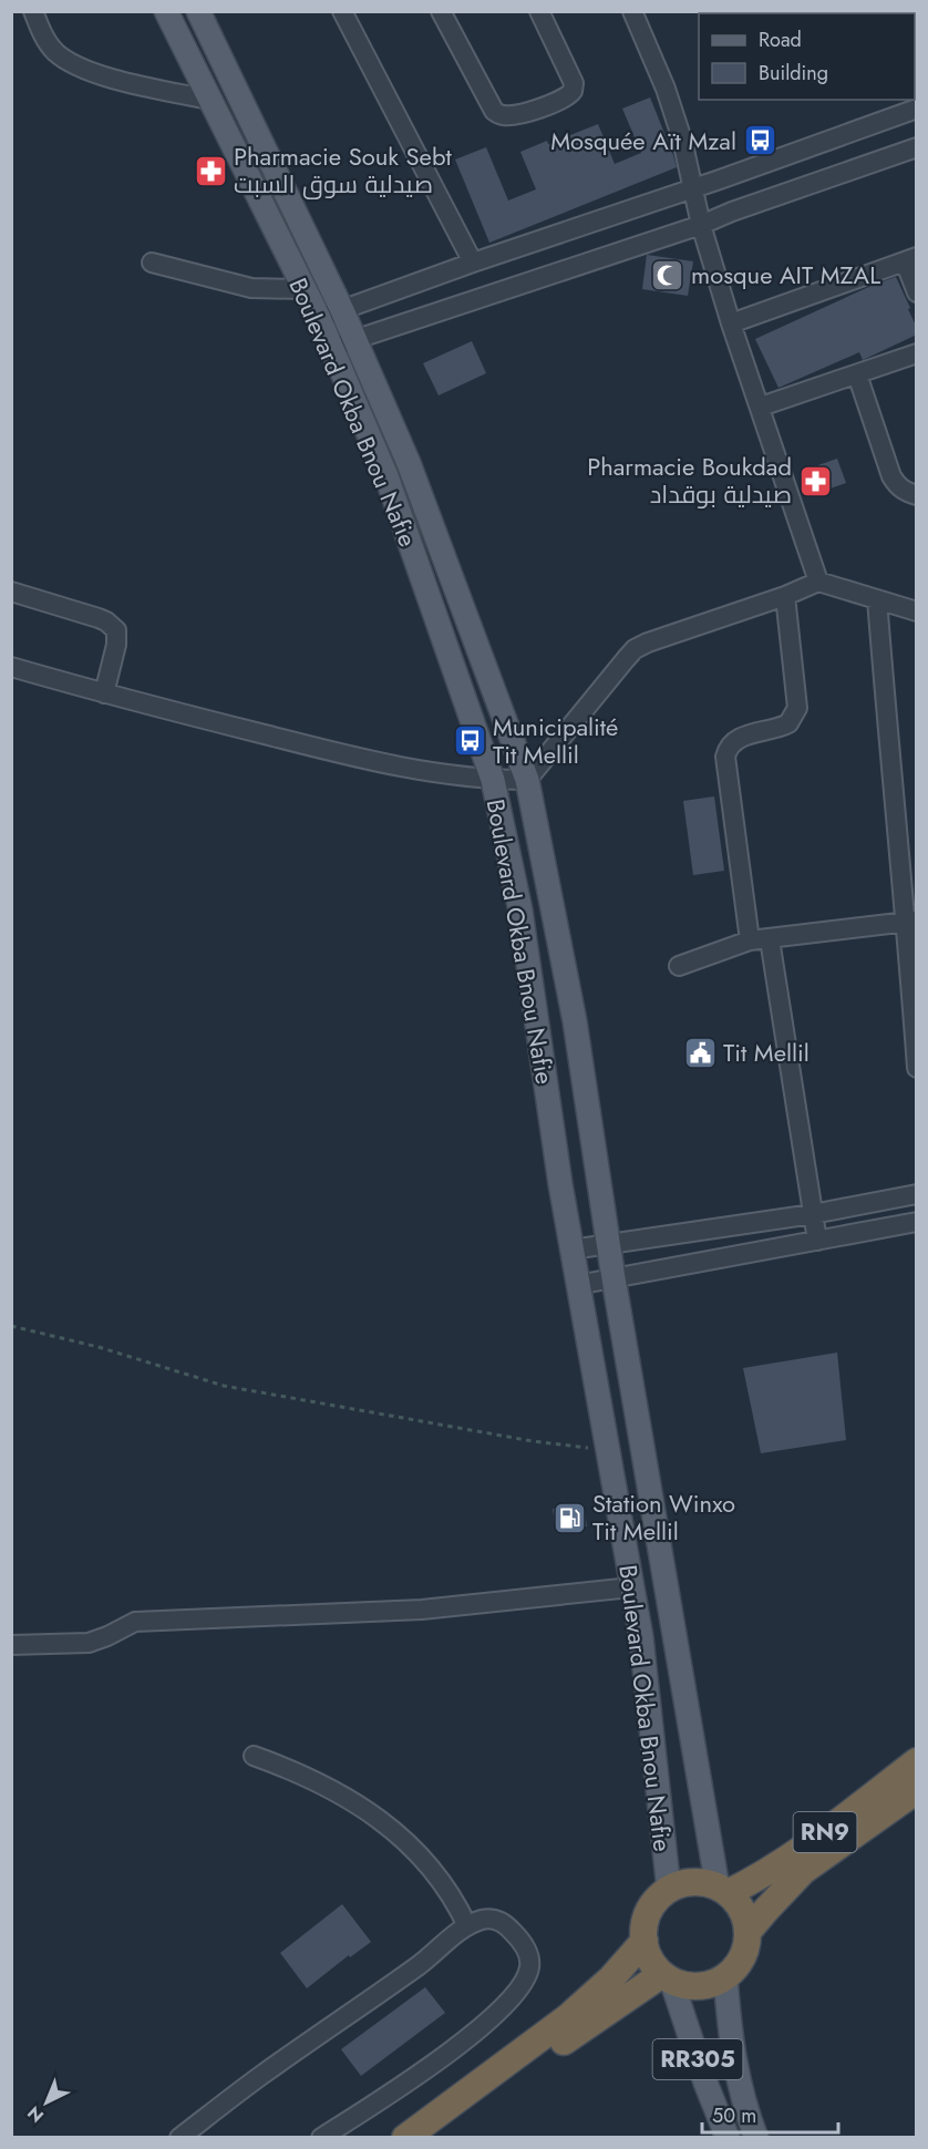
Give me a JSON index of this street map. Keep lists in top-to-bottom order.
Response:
{
  "streets": {
    "highway": ["RN9"],
    "main road": ["Boulevard Okba Bnou Nafie", "RR305"]
  },
  "crossings": [
    ["Boulevard Okba Bnou Nafie", "RN9"],
    ["Boulevard Okba Bnou Nafie", "RR305"],
    ["RN9", "RR305"]
  ],
  "places": {
    "bus stop": ["Mosquée Aït Mzal", "Municipalité Tit Mellil"],
    "pharmacy": ["Pharmacie Souk Sebt صيدلية سوق السبت", "Pharmacie Boukdad صيدلية بوقداد"],
    "mosque": ["mosque AIT MZAL"],
    "public building": ["Tit Mellil"],
    "fuel station": ["Station Winxo Tit Mellil"]
  },
  "legend": ["Road", "Building"],
  "scale_bar": "50 m",
  "north": "bottom left"
}
